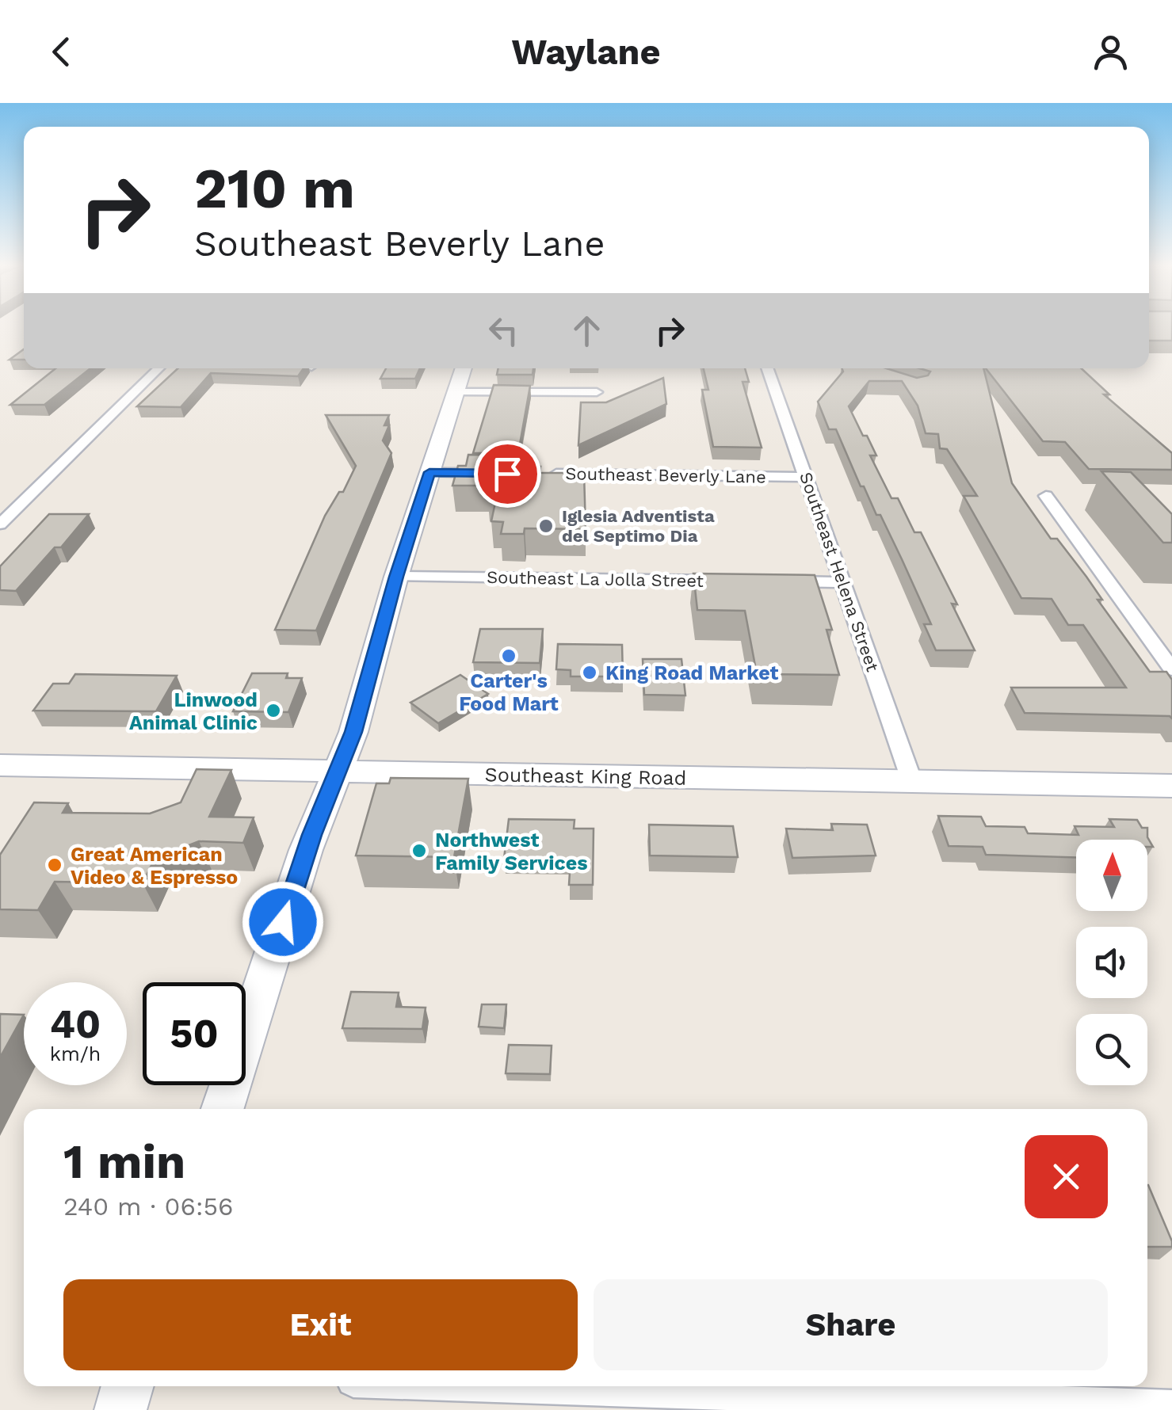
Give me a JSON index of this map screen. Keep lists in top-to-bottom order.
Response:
{
  "streets": {
    "main road": ["Southeast King Road"],
    "street": ["Southeast Beverly Lane", "Southeast Helena Street", "Southeast La Jolla Street"]
  },
  "crossings": [
    ["Southeast Beverly Lane", "Southeast Helena Street"],
    ["Southeast Helena Street", "Southeast King Road"]
  ],
  "places": [
    "Iglesia Adventista del Septimo Dia",
    "Carter's Food Mart",
    "King Road Market",
    "Linwood Animal Clinic",
    "Northwest Family Services",
    "Great American Video & Espresso"
  ],
  "north": "top",
  "page": {
    "header": "Waylane",
    "turn": ["210 m", "Southeast Beverly Lane"],
    "speed": "40 km/h",
    "limit": "50",
    "heading": ["1 min", "240 m · 06:56"],
    "buttons": ["Exit", "Share"]
  }
}
